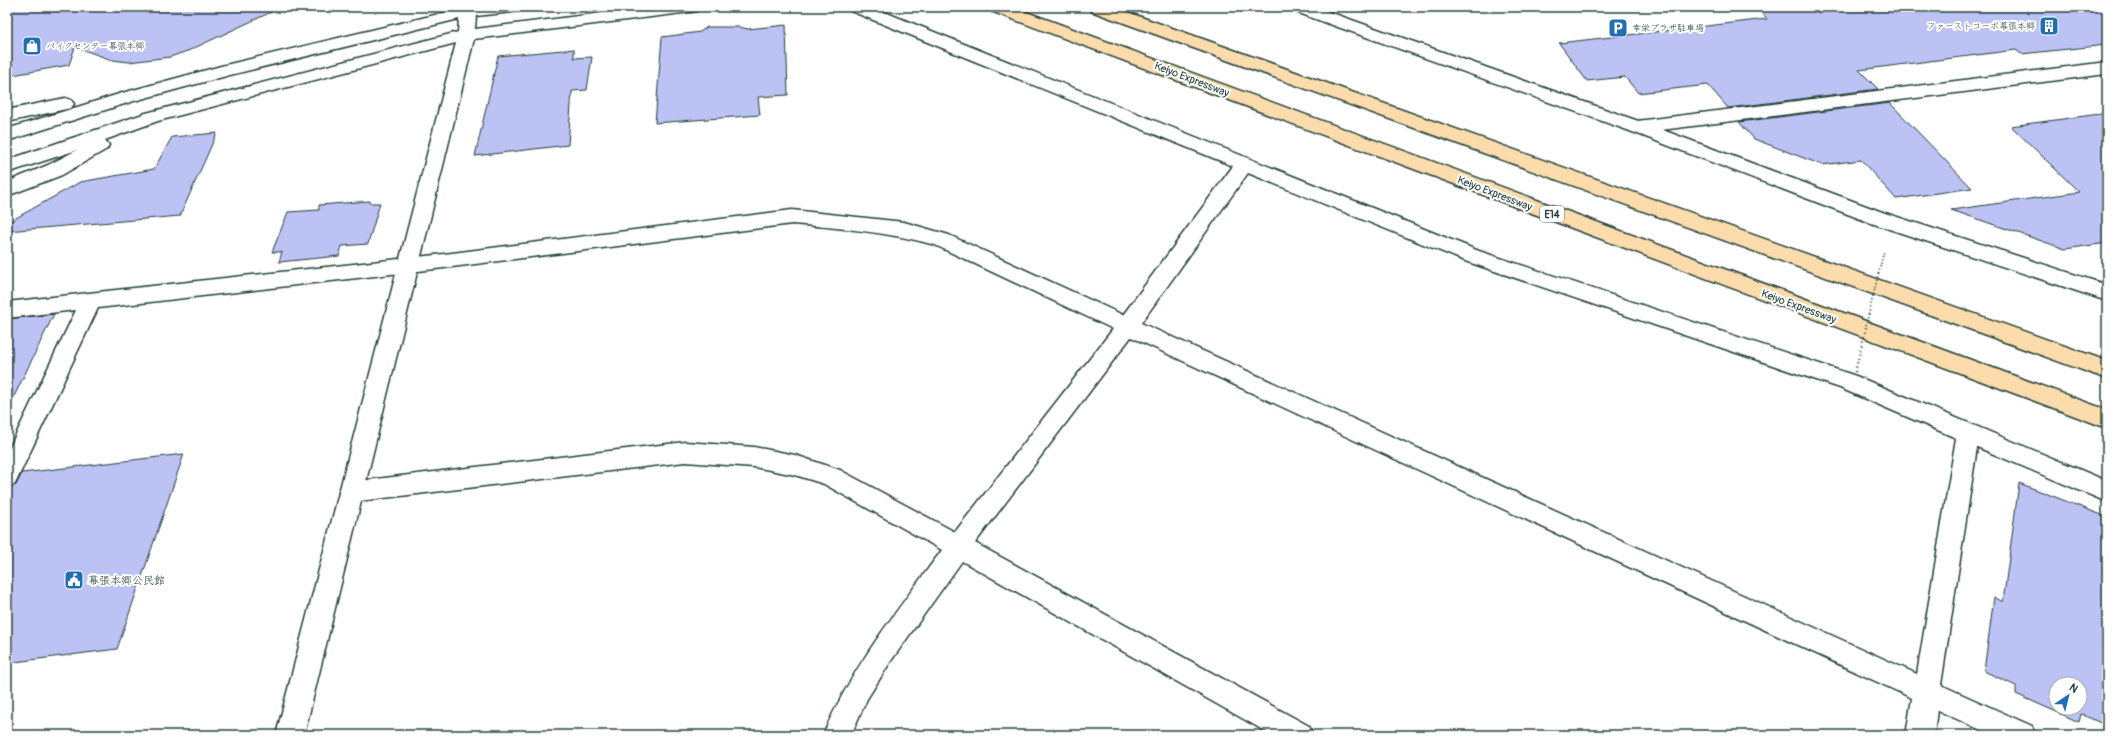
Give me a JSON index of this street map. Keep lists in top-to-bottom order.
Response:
{
  "streets": {
    "highway": ["Keiyo Expressway", "E14"]
  },
  "places": {
    "building": ["ファーストコーポ幕張本郷"],
    "parking": ["幸栄プラザ駐車場"],
    "shop": ["バイクセンター幕張本郷"],
    "public building": ["幕張本郷公民館"]
  },
  "north": "top right"
}
